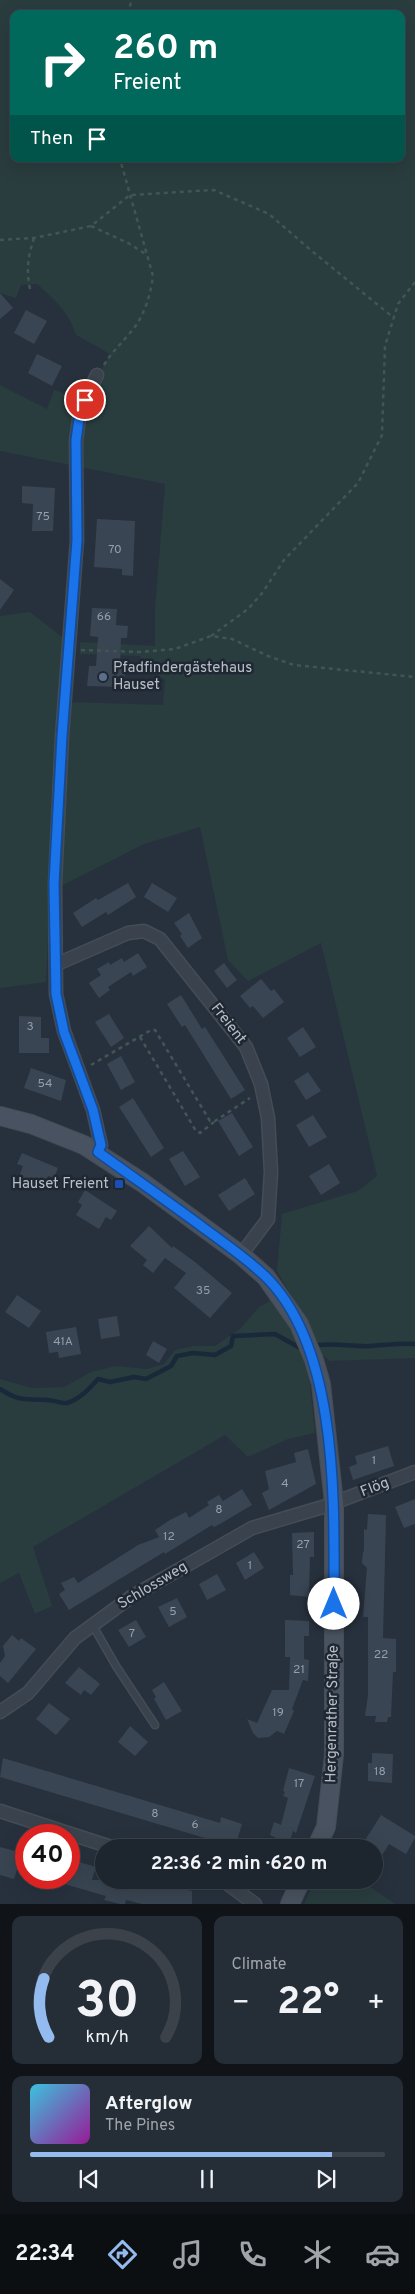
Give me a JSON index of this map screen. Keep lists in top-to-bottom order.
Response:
{
  "streets": {
    "street": [
      "Freient",
      "Flög",
      "Schlossweg",
      "Hergenrather Straße"
    ]
  },
  "crossings": [
    ["Freient", "Hergenrather Straße"],
    ["Flög", "Schlossweg"],
    ["Flög", "Hergenrather Straße"],
    ["Schlossweg", "Hergenrather Straße"]
  ],
  "places": {
    "other": ["Pfadfindergästehaus Hauset"],
    "transit": ["Hauset Freient"]
  },
  "house_numbers": [
    "75",
    "70",
    "66",
    "3",
    "54",
    "35",
    "41A",
    "1",
    "4",
    "8",
    "12",
    "27",
    "1",
    "5",
    "7",
    "22",
    "21",
    "19",
    "18",
    "17",
    "8",
    "6"
  ],
  "page": {
    "turn": ["260 m", "Freient"],
    "then": "Then",
    "limit": "40",
    "trip": "22:36 · 2 min · 620 m",
    "tile": "Climate",
    "heat": ["−", "22°", "+"],
    "song": ["Afterglow", "The Pines"],
    "tabs": "22:34",
    "gauge": ["30", "km/h"]
  }
}
